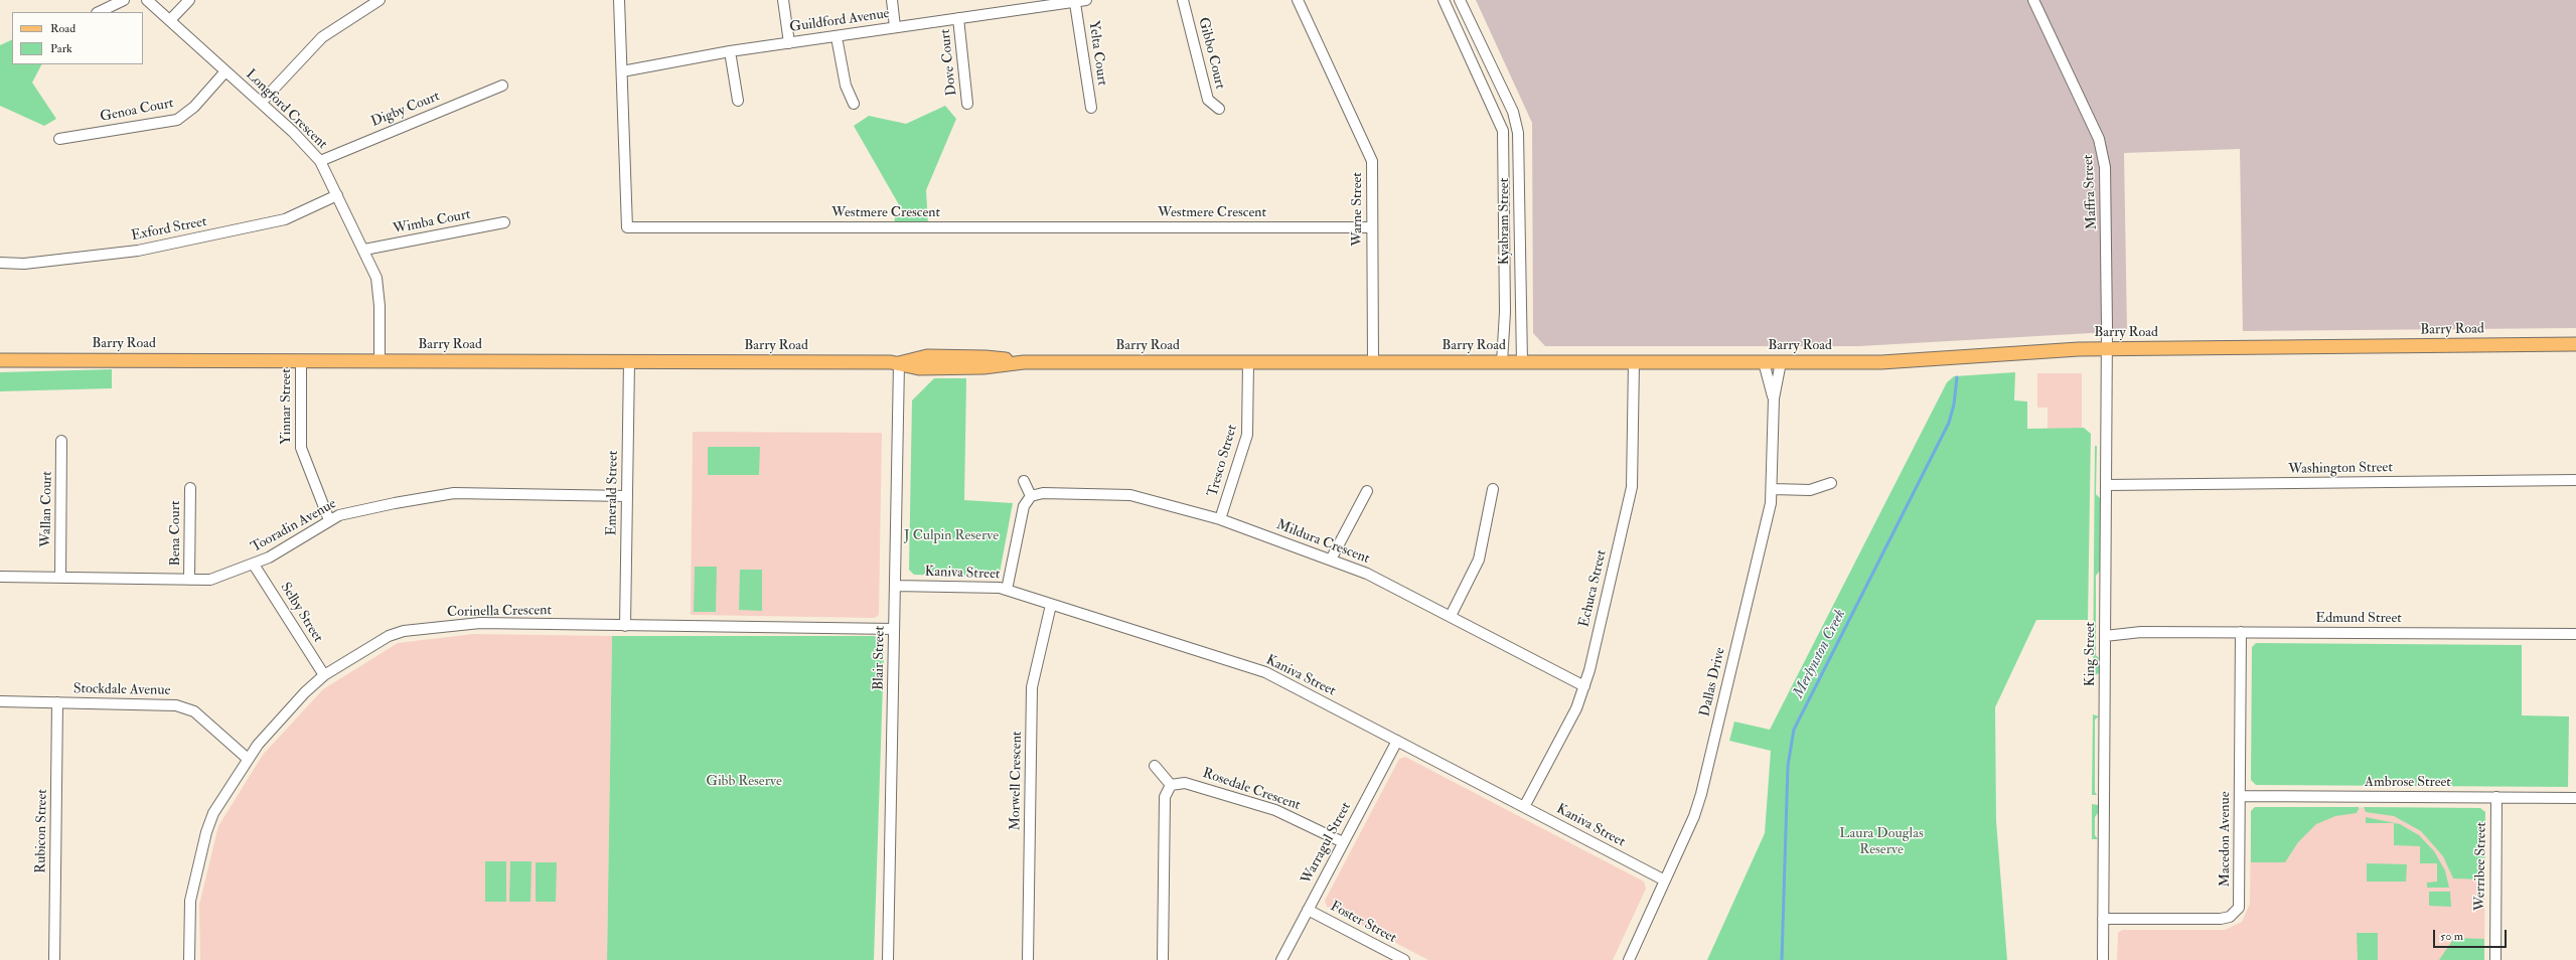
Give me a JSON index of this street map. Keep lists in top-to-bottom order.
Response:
{
  "streets": {
    "main road": ["Barry Road"],
    "street": [
      "Guildford Avenue",
      "Yelta Court",
      "Gibbo Court",
      "Dove Court",
      "Longford Crescent",
      "Digby Court",
      "Genoa Court",
      "Maffra Street",
      "Warne Street",
      "Westmere Crescent",
      "Kyabram Street",
      "Wimba Court",
      "Exford Street",
      "Yinnar Street",
      "Tresco Street",
      "Washington Street",
      "Emerald Street",
      "Wallan Court",
      "Tooradin Avenue",
      "Bena Court",
      "Mildura Crescent",
      "Kaniva Street",
      "Echuca Street",
      "Corinella Crescent",
      "Selby Street",
      "Edmund Street",
      "King Street",
      "Blair Street",
      "Dallas Drive",
      "Stockdale Avenue",
      "Morwell Crescent",
      "Ambrose Street",
      "Rosedale Crescent",
      "Rubicon Street",
      "Macedon Avenue",
      "Warragul Street",
      "Werribee Street",
      "Foster Street"
    ]
  },
  "crossings": [
    ["Guildford Avenue", "Yelta Court"],
    ["Guildford Avenue", "Dove Court"],
    ["Guildford Avenue", "Westmere Crescent"],
    ["Longford Crescent", "Digby Court"],
    ["Longford Crescent", "Genoa Court"],
    ["Longford Crescent", "Wimba Court"],
    ["Longford Crescent", "Exford Street"],
    ["Longford Crescent", "Barry Road"],
    ["Maffra Street", "Barry Road"],
    ["Maffra Street", "King Street"],
    ["Warne Street", "Westmere Crescent"],
    ["Warne Street", "Barry Road"],
    ["Kyabram Street", "Barry Road"],
    ["Barry Road", "Yinnar Street"],
    ["Barry Road", "Tresco Street"],
    ["Barry Road", "Emerald Street"],
    ["Barry Road", "Echuca Street"],
    ["Barry Road", "King Street"],
    ["Barry Road", "Blair Street"],
    ["Barry Road", "Dallas Drive"],
    ["Yinnar Street", "Tooradin Avenue"],
    ["Tresco Street", "Mildura Crescent"],
    ["Washington Street", "King Street"],
    ["Emerald Street", "Tooradin Avenue"],
    ["Emerald Street", "Corinella Crescent"],
    ["Wallan Court", "Tooradin Avenue"],
    ["Tooradin Avenue", "Bena Court"],
    ["Tooradin Avenue", "Selby Street"],
    ["Mildura Crescent", "Echuca Street"],
    ["Kaniva Street", "Echuca Street"],
    ["Kaniva Street", "Blair Street"],
    ["Kaniva Street", "Dallas Drive"],
    ["Kaniva Street", "Morwell Crescent"],
    ["Kaniva Street", "Warragul Street"],
    ["Corinella Crescent", "Selby Street"],
    ["Corinella Crescent", "Blair Street"],
    ["Corinella Crescent", "Stockdale Avenue"],
    ["Edmund Street", "King Street"],
    ["Edmund Street", "Macedon Avenue"],
    ["King Street", "Macedon Avenue"],
    ["Stockdale Avenue", "Rubicon Street"],
    ["Ambrose Street", "Macedon Avenue"],
    ["Ambrose Street", "Werribee Street"],
    ["Rosedale Crescent", "Warragul Street"],
    ["Warragul Street", "Foster Street"]
  ],
  "water": ["Merlynston Creek"],
  "parks": ["J Culpin Reserve", "Gibb Reserve", "Laura Douglas Reserve"],
  "legend": ["Road", "Park"],
  "scale_bar": "50 m"
}
